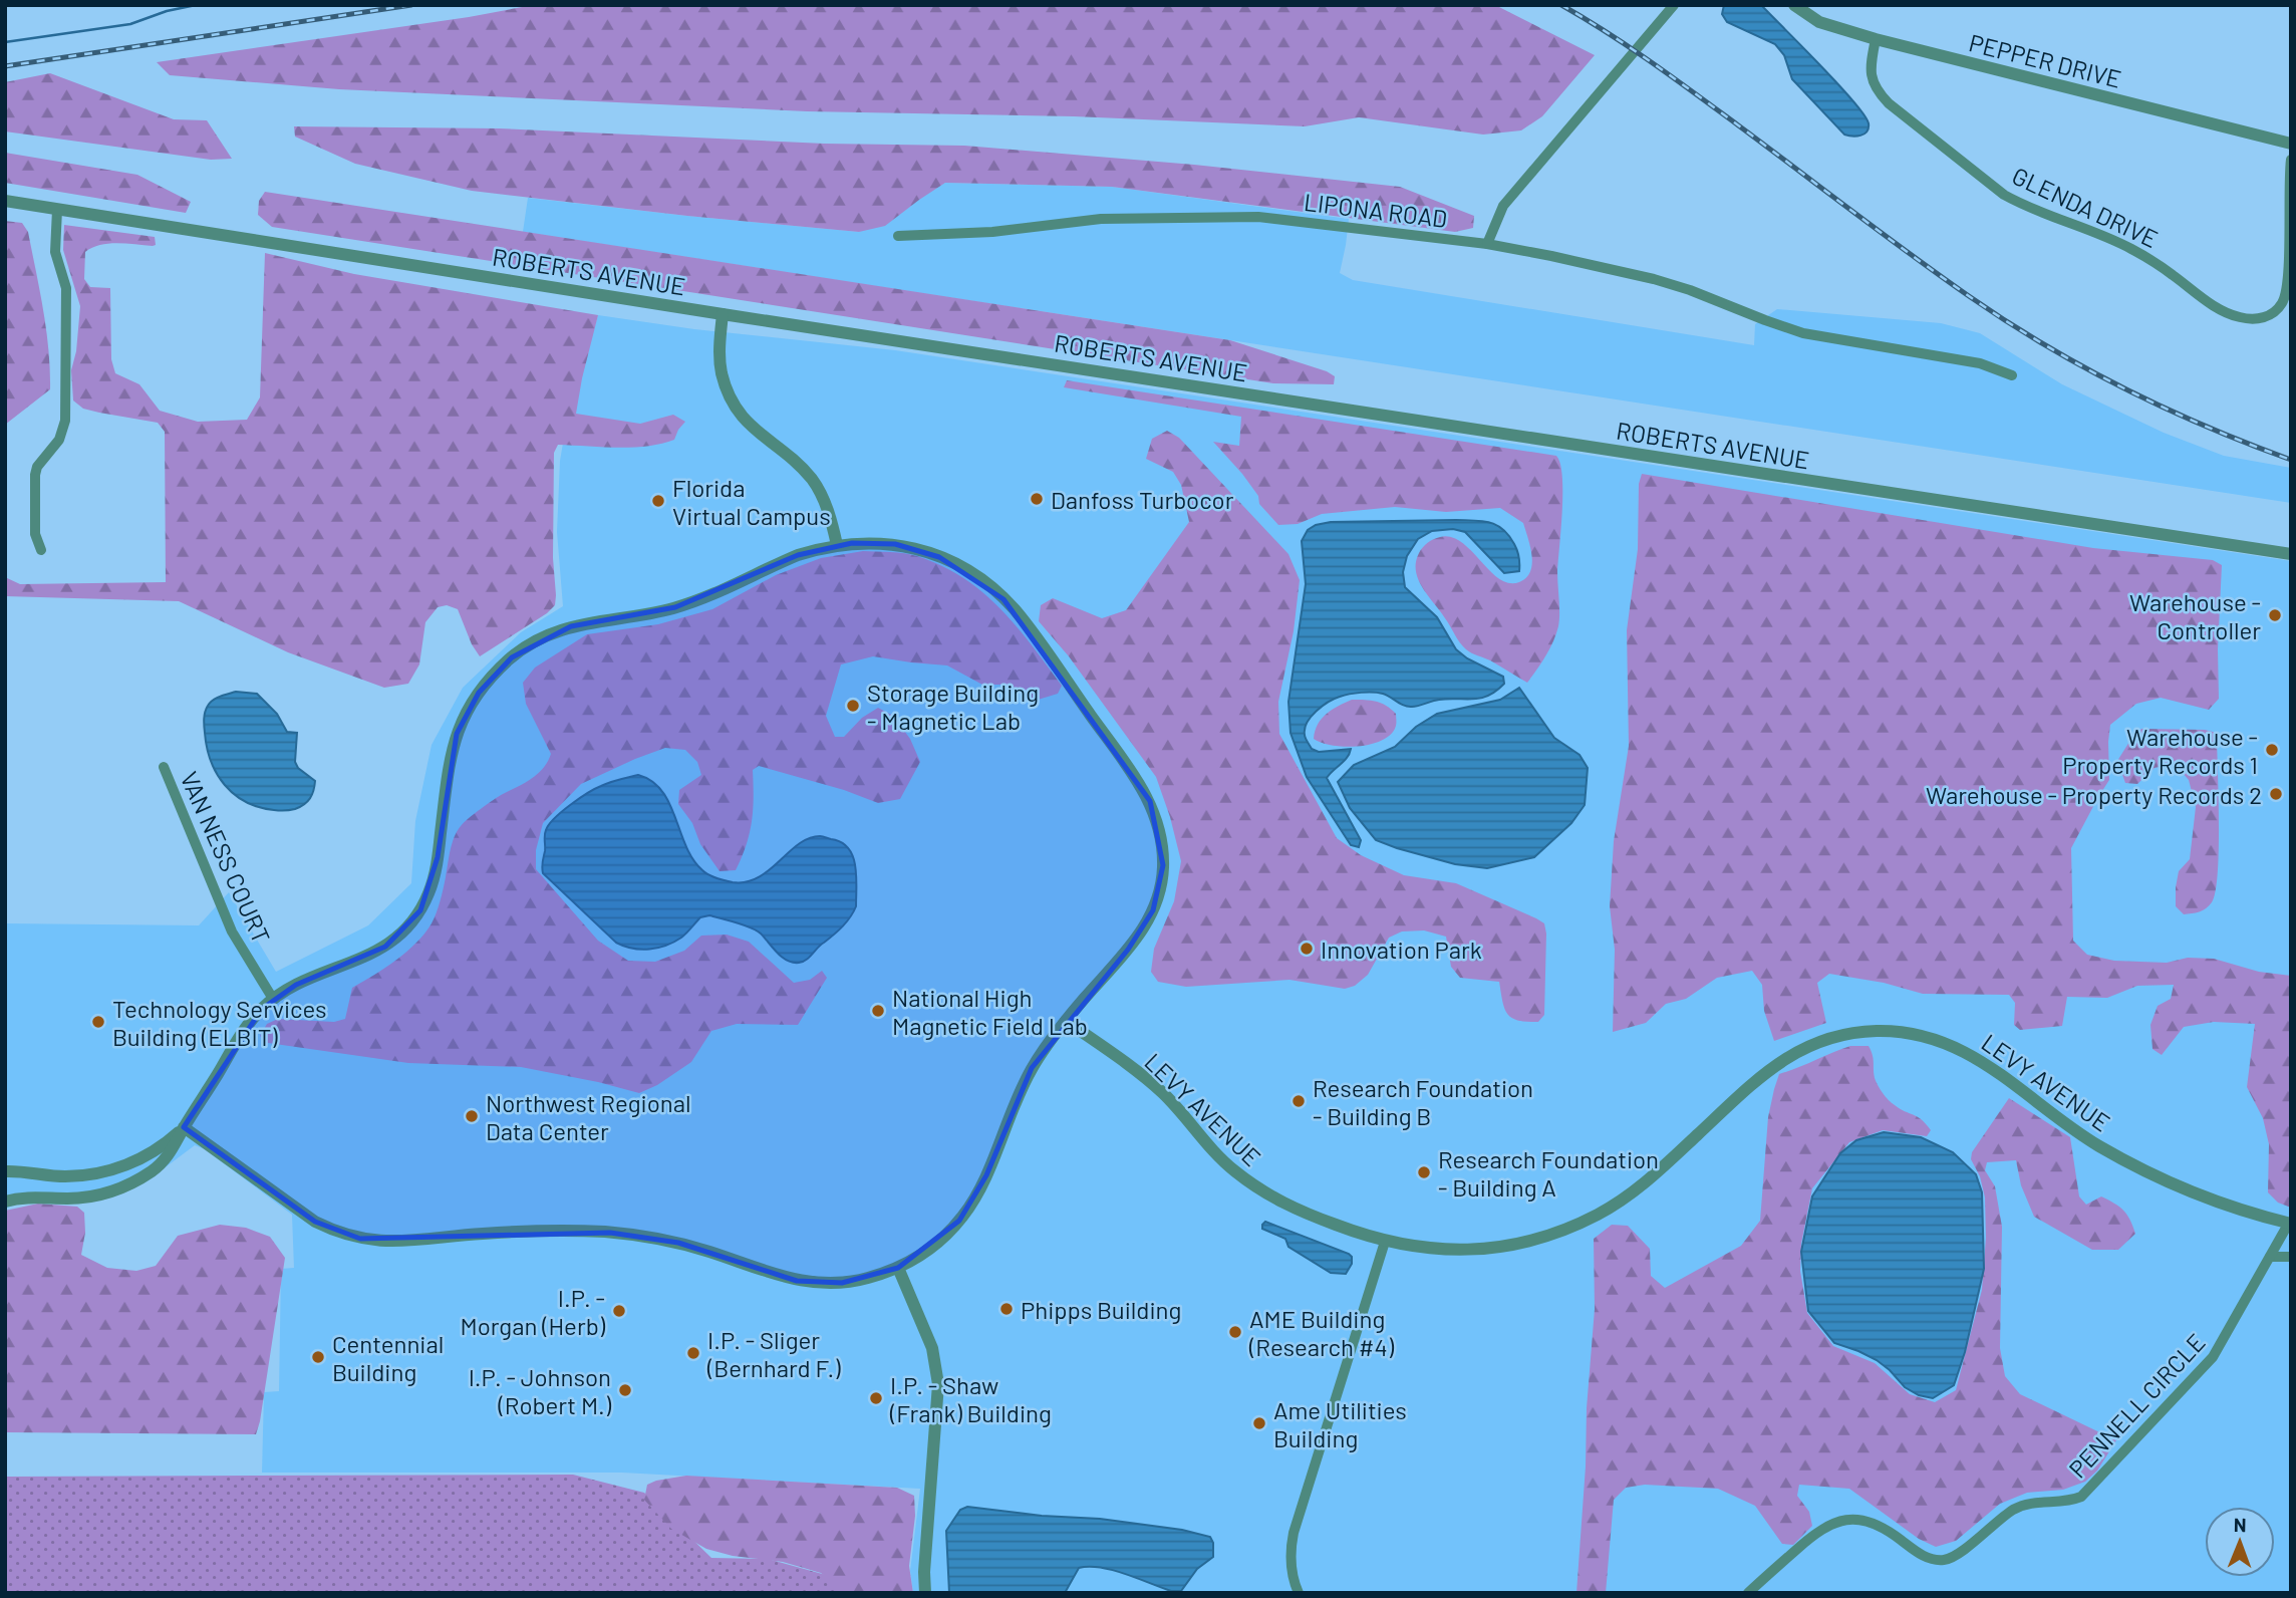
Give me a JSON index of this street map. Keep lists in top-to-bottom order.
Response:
{
  "streets": {
    "street": [
      "PEPPER DRIVE",
      "GLENDA DRIVE",
      "LIPONA ROAD",
      "ROBERTS AVENUE",
      "VAN NESS COURT",
      "LEVY AVENUE",
      "PENNELL CIRCLE"
    ]
  },
  "crossings": [
    ["PEPPER DRIVE", "GLENDA DRIVE"],
    ["LEVY AVENUE", "PENNELL CIRCLE"]
  ],
  "places": [
    "Danfoss Turbocor",
    "Florida Virtual Campus",
    "Warehouse - Controller",
    "Storage Building - Magnetic Lab",
    "Warehouse - Property Records 1",
    "Warehouse - Property Records 2",
    "Innovation Park",
    "National High Magnetic Field Lab",
    "Technology Services Building (ELBIT)",
    "Research Foundation - Building B",
    "Northwest Regional Data Center",
    "Research Foundation - Building A",
    "Phipps Building",
    "I.P. - Morgan (Herb)",
    "AME Building (Research #4)",
    "I.P. - Sliger (Bernhard F.)",
    "Centennial Building",
    "I.P. - Johnson (Robert M.)",
    "I.P. - Shaw (Frank) Building",
    "Ame Utilities Building"
  ],
  "north": "top"
}
